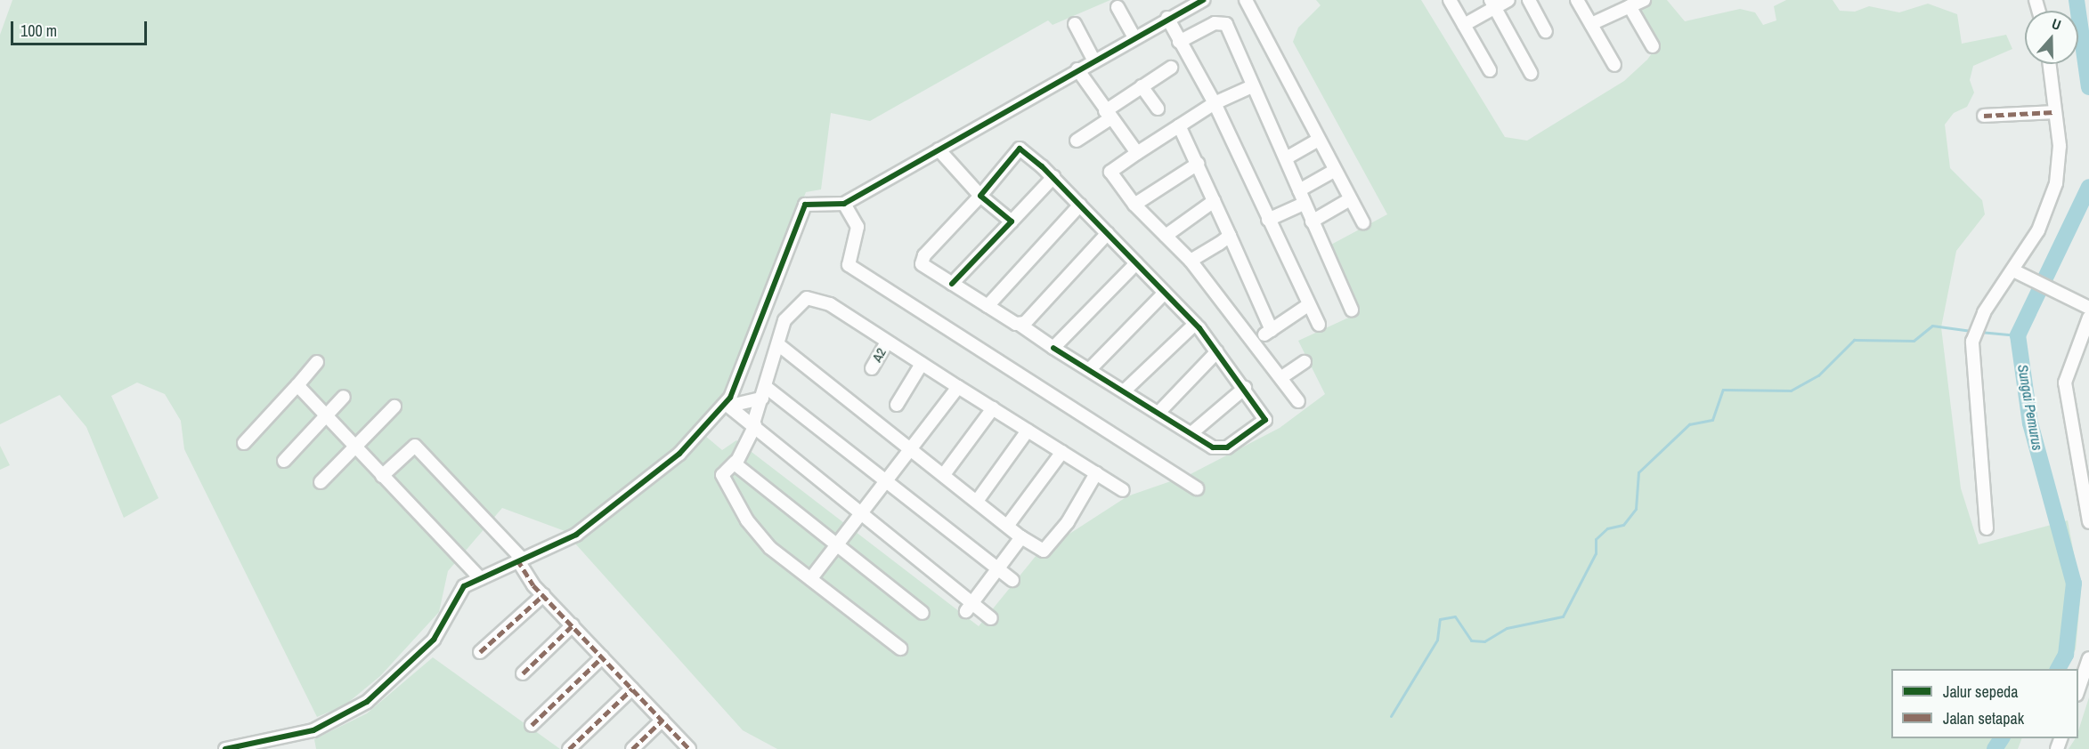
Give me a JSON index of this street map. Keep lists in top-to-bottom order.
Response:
{
  "streets": {
    "street": ["A2"]
  },
  "water": ["Sungai Pemurus"],
  "legend": ["Jalur sepeda", "Jalan setapak"],
  "scale_bar": "100 m",
  "north": "top"
}
